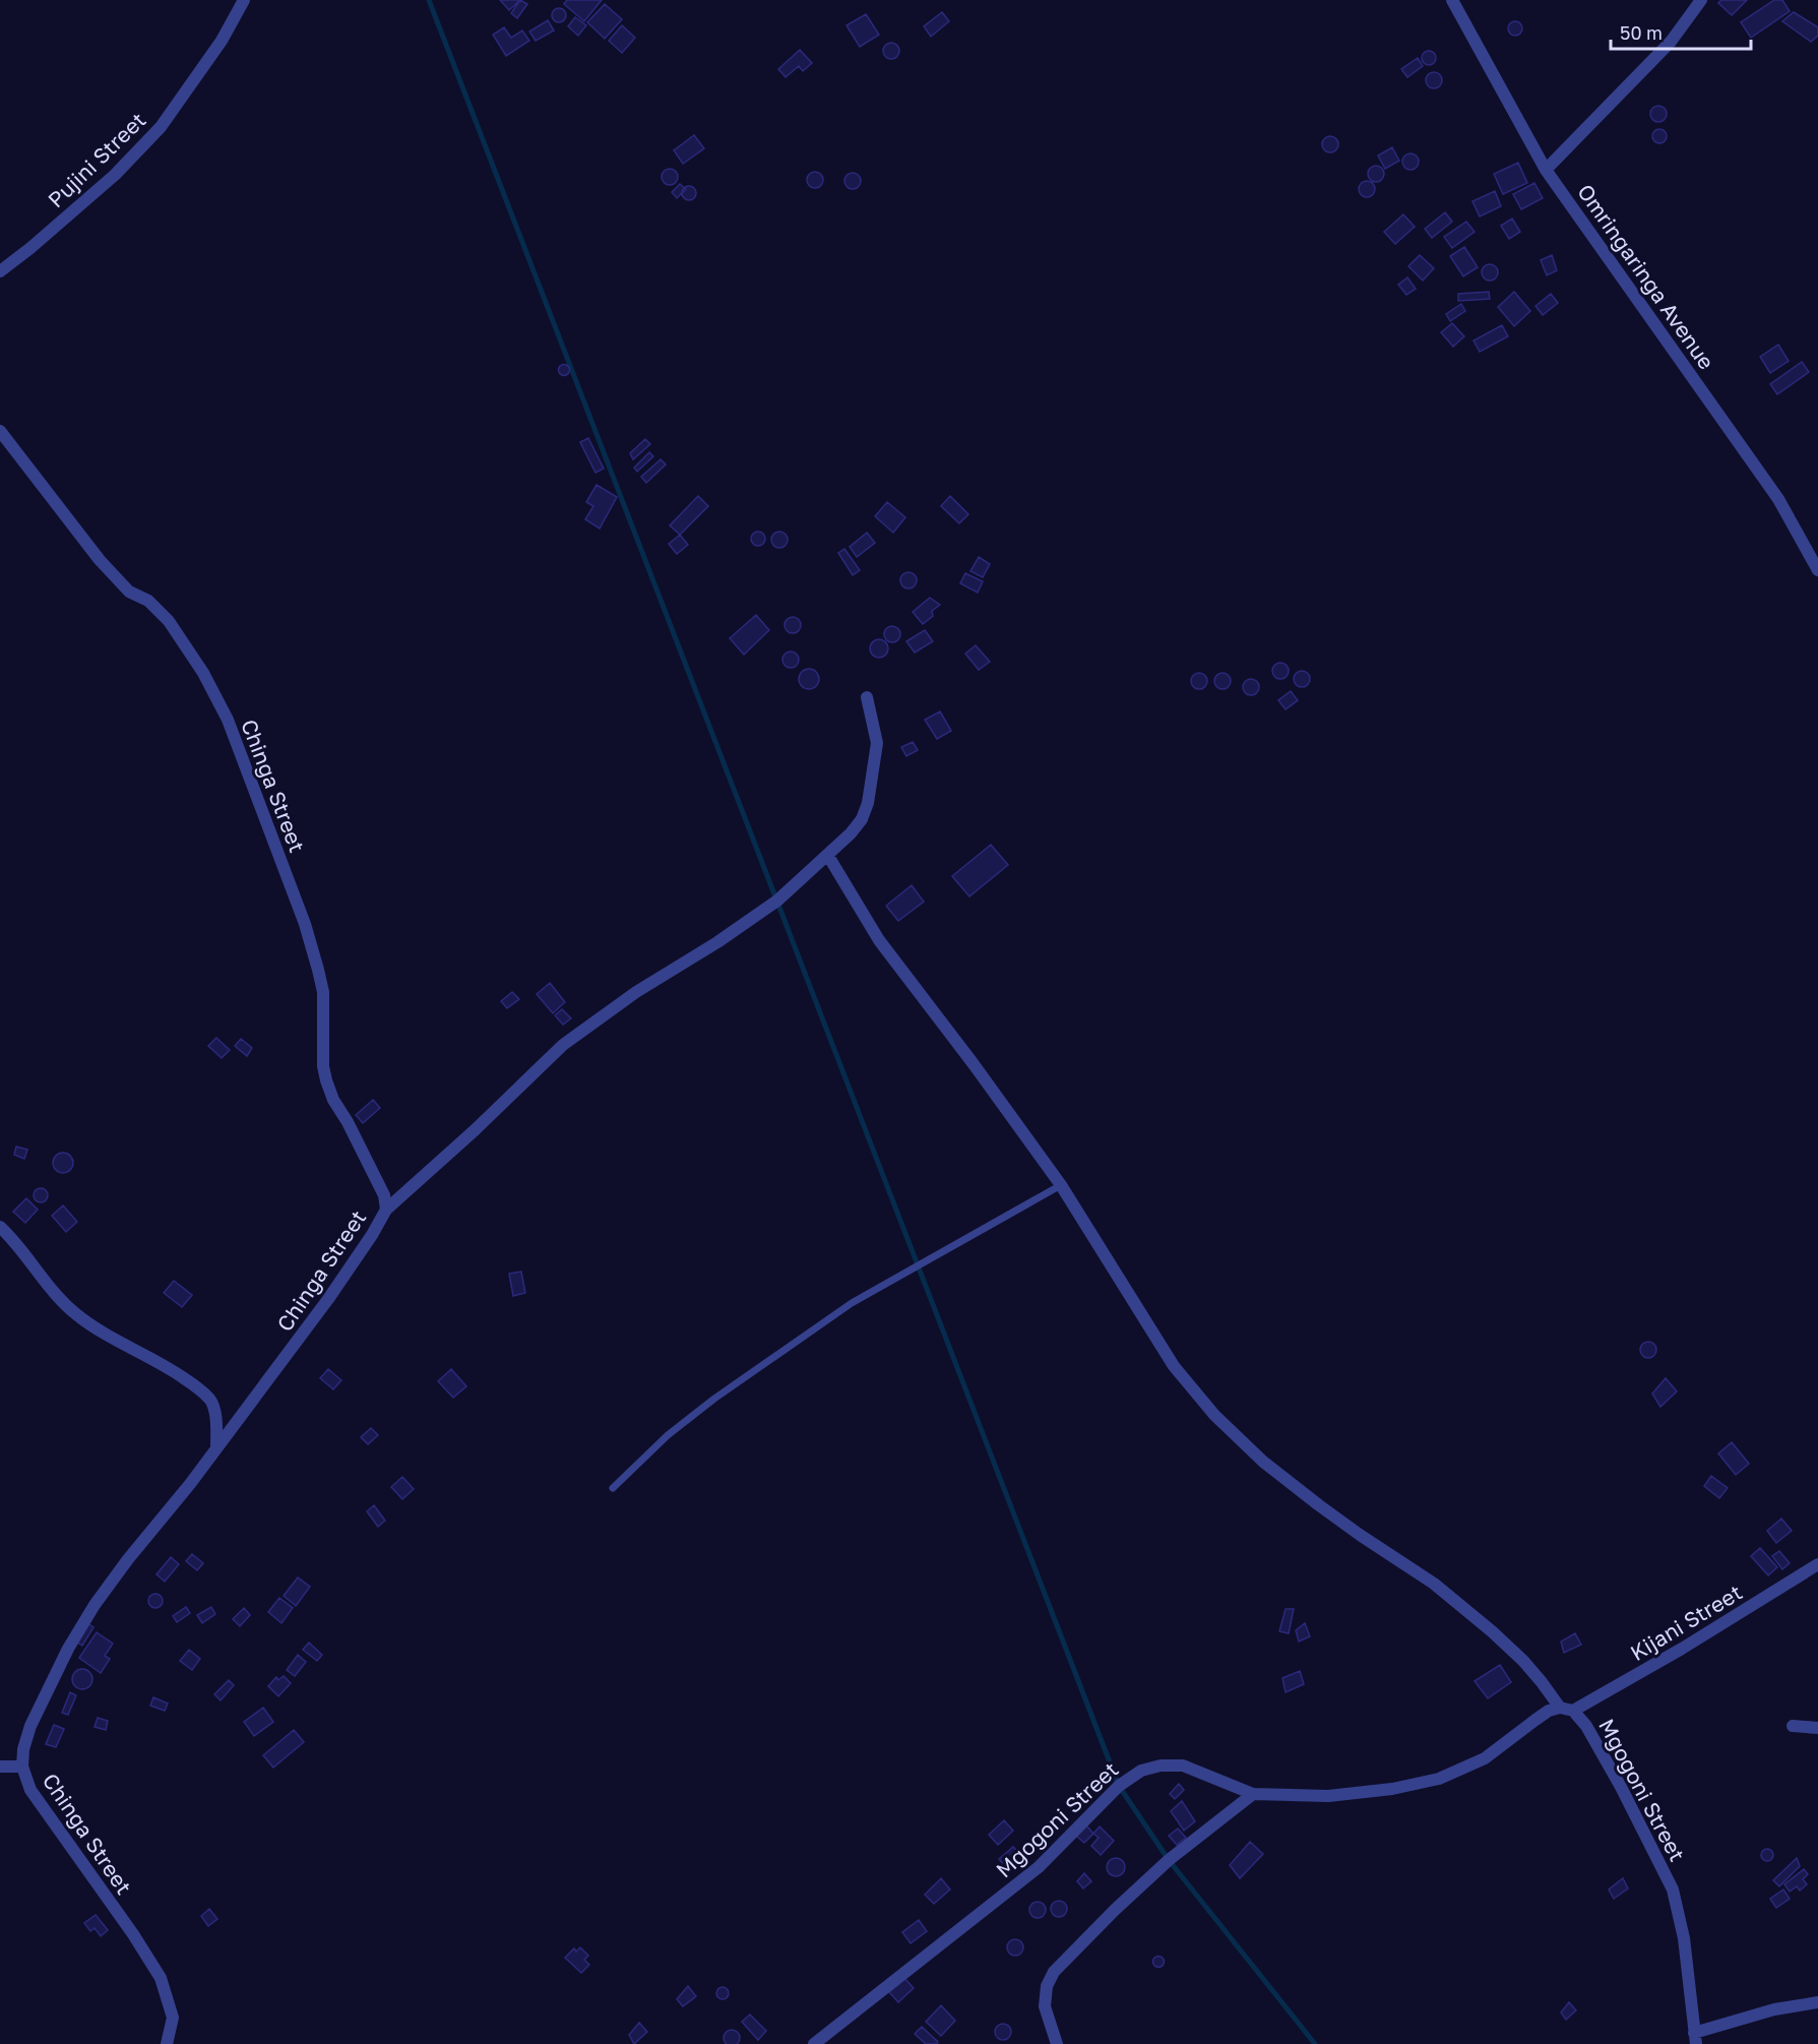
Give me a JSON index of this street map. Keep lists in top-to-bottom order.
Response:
{
  "streets": {
    "street": [
      "Pujini Street",
      "Omringaringa Avenue",
      "Chinga Street",
      "Kijani Street",
      "Mgogoni Street"
    ]
  },
  "crossings": [
    ["Kijani Street", "Mgogoni Street"]
  ],
  "scale_bar": "50 m"
}
